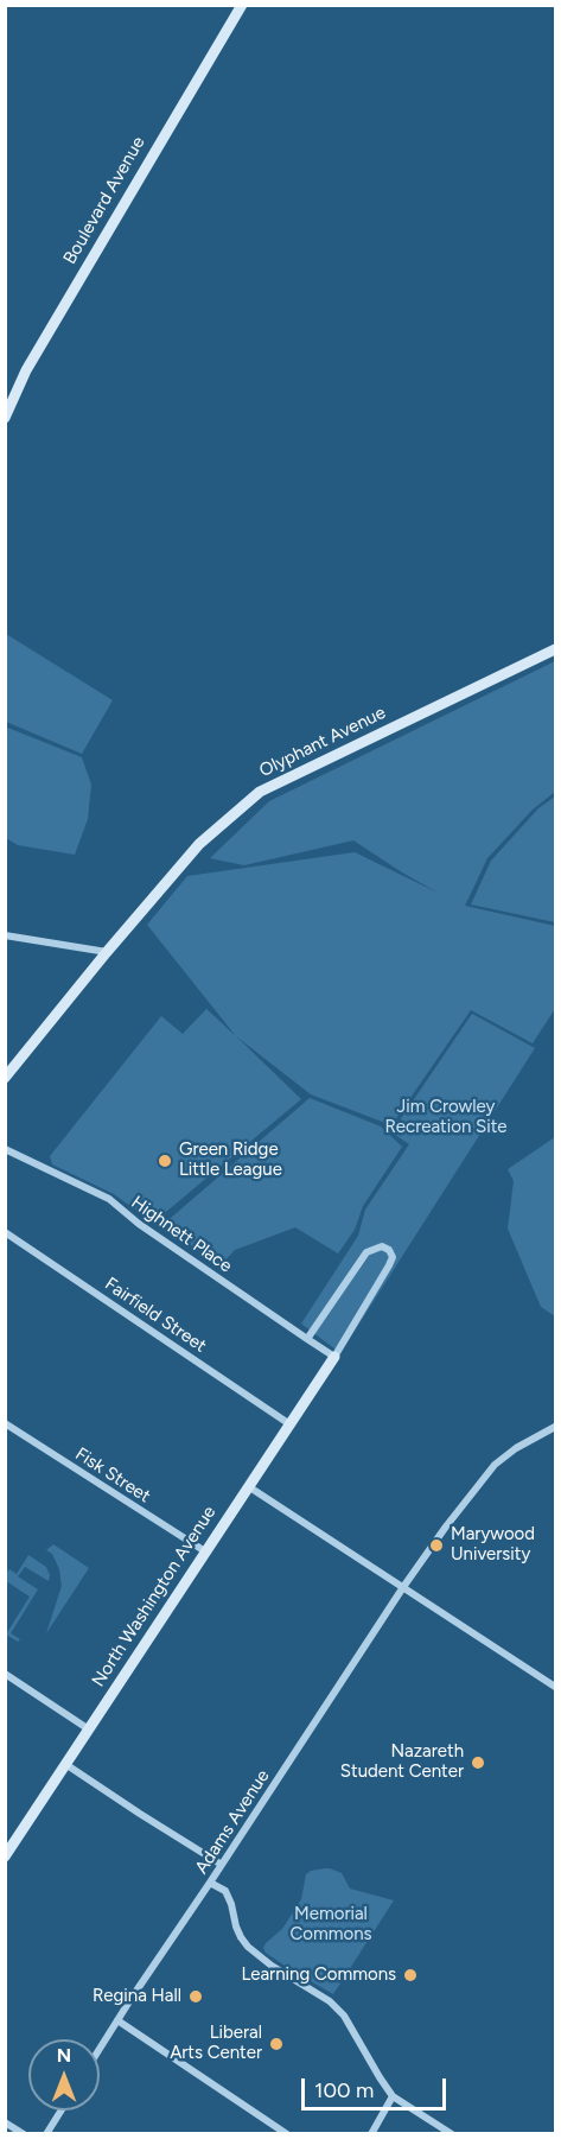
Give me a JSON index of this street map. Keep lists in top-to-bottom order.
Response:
{
  "streets": {
    "street": [
      "Boulevard Avenue",
      "Olyphant Avenue",
      "Highnett Place",
      "Fairfield Street",
      "Fisk Street",
      "North Washington Avenue",
      "Adams Avenue"
    ]
  },
  "crossings": [
    ["Highnett Place", "North Washington Avenue"],
    ["Fairfield Street", "North Washington Avenue"],
    ["Fisk Street", "North Washington Avenue"]
  ],
  "parks": ["Jim Crowley Recreation Site", "Memorial Commons"],
  "places": [
    "Green Ridge Little League",
    "Marywood University",
    "Nazareth Student Center",
    "Learning Commons",
    "Regina Hall",
    "Liberal Arts Center"
  ],
  "scale_bar": "100 m",
  "north": "top"
}
